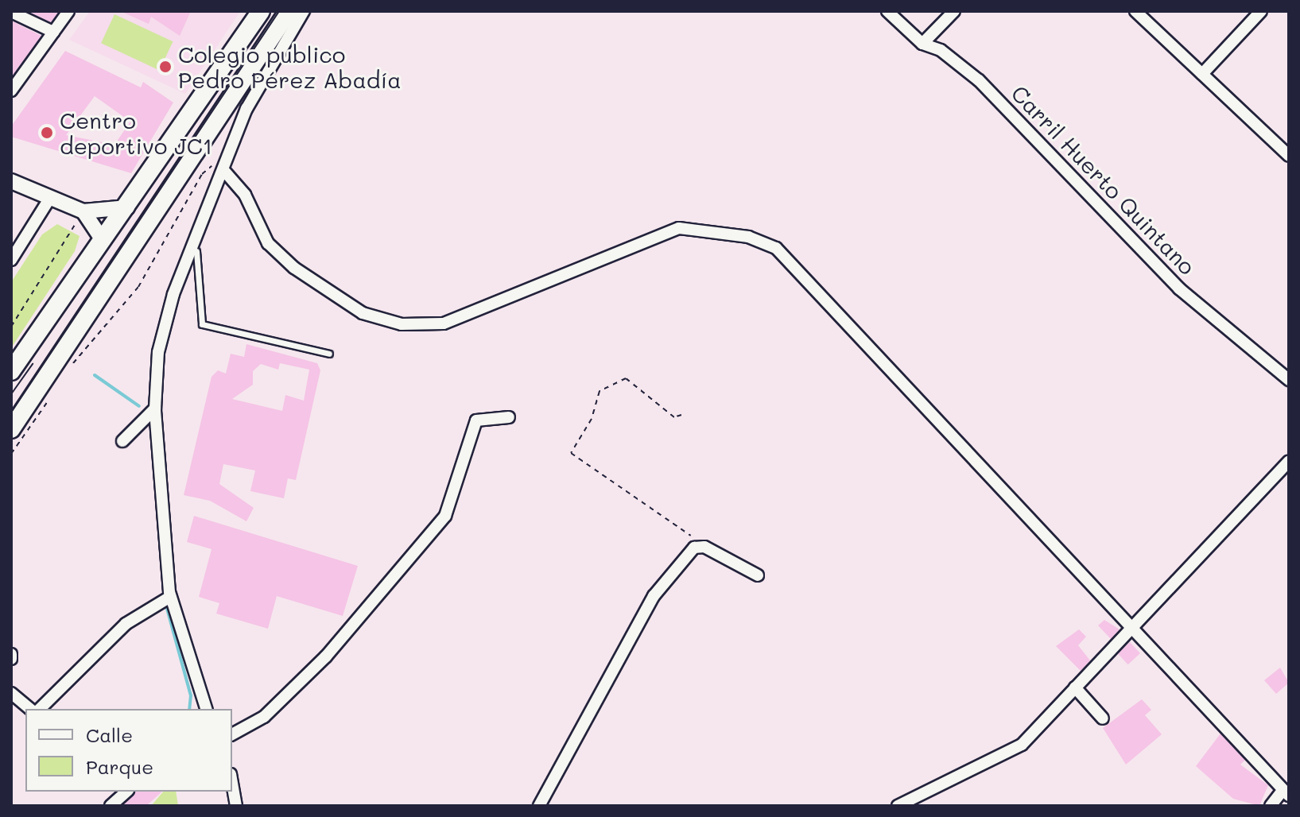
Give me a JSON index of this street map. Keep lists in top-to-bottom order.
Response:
{
  "streets": {
    "street": ["Carril Huerto Quintano"]
  },
  "places": ["Colegio publico Pedro Pérez Abadía", "Centro deportivo JC1"],
  "legend": ["Calle", "Parque"]
}
